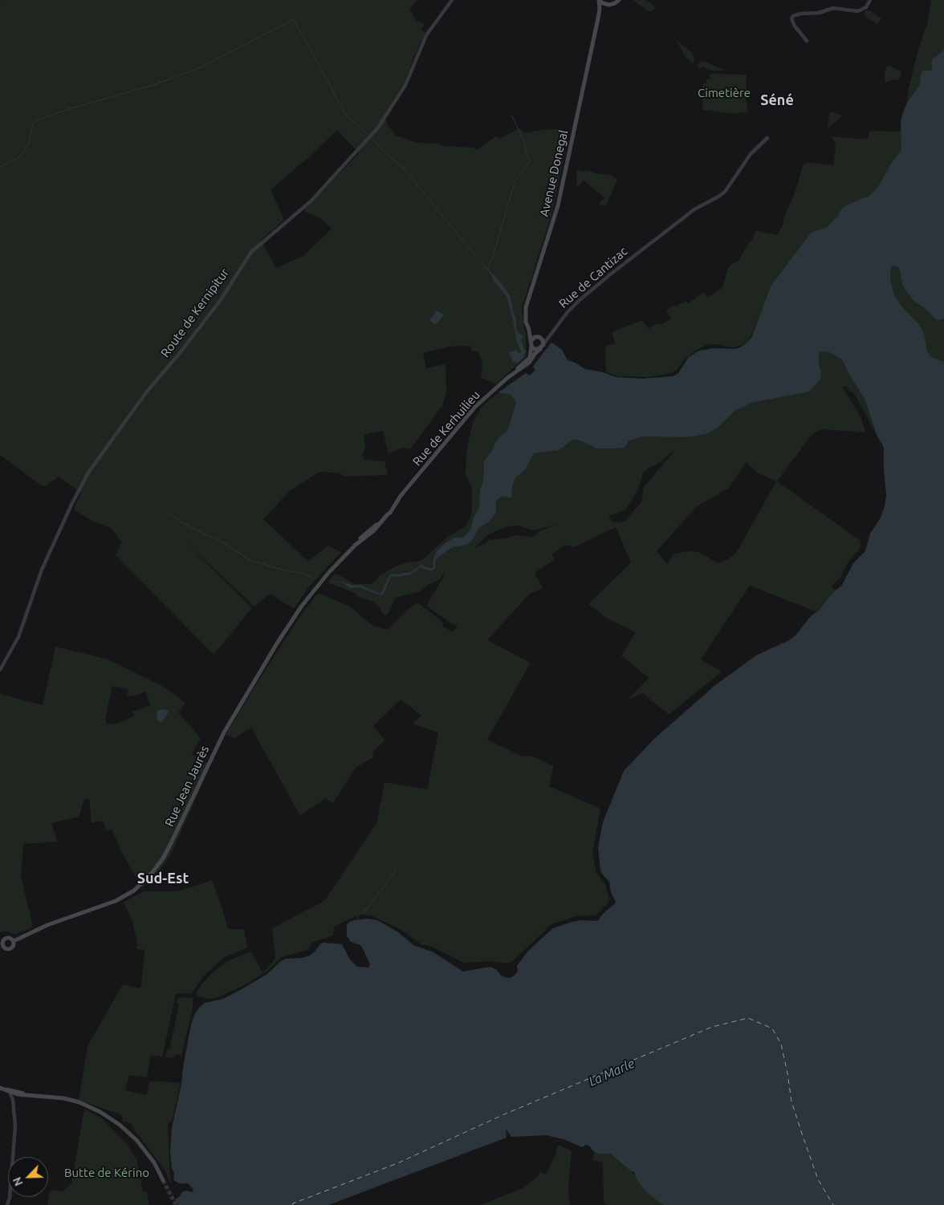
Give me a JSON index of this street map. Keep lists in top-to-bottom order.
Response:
{
  "streets": {
    "main road": ["Avenue Donegal", "Rue de Kerhuilieu", "Rue Jean Jaurès"],
    "street": ["Rue de Cantizac", "Route de Kernipitur"]
  },
  "crossings": [
    ["Avenue Donegal", "Rue de Cantizac"],
    ["Avenue Donegal", "Rue de Kerhuilieu"],
    ["Rue de Cantizac", "Rue de Kerhuilieu"],
    ["Rue de Kerhuilieu", "Rue Jean Jaurès"]
  ],
  "districts": ["Séné", "Sud-Est"],
  "water": ["La Marle"],
  "parks": ["Cimetière", "Butte de Kérino"],
  "north": "bottom left"
}
